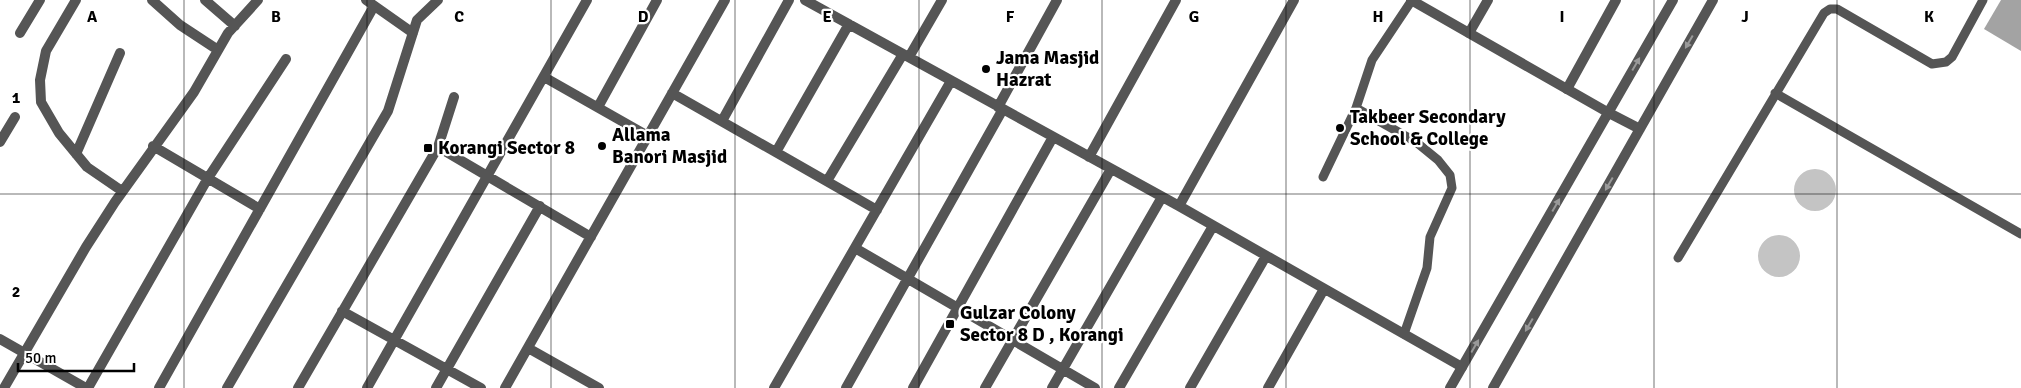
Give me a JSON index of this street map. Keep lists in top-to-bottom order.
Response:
{
  "places": {
    "other": ["Jama Masjid Hazrat", "Takbeer Secondary School & College", "Allama Banori Masjid"],
    "transit": ["Korangi Sector 8", "Gulzar Colony Sector 8 D , Korangi"]
  },
  "scale_bar": "50 m",
  "grid": {
    "columns": [
      "A",
      "B",
      "C",
      "D",
      "E",
      "F",
      "G",
      "H",
      "I",
      "J",
      "K"
    ],
    "rows": ["1", "2"]
  }
}
